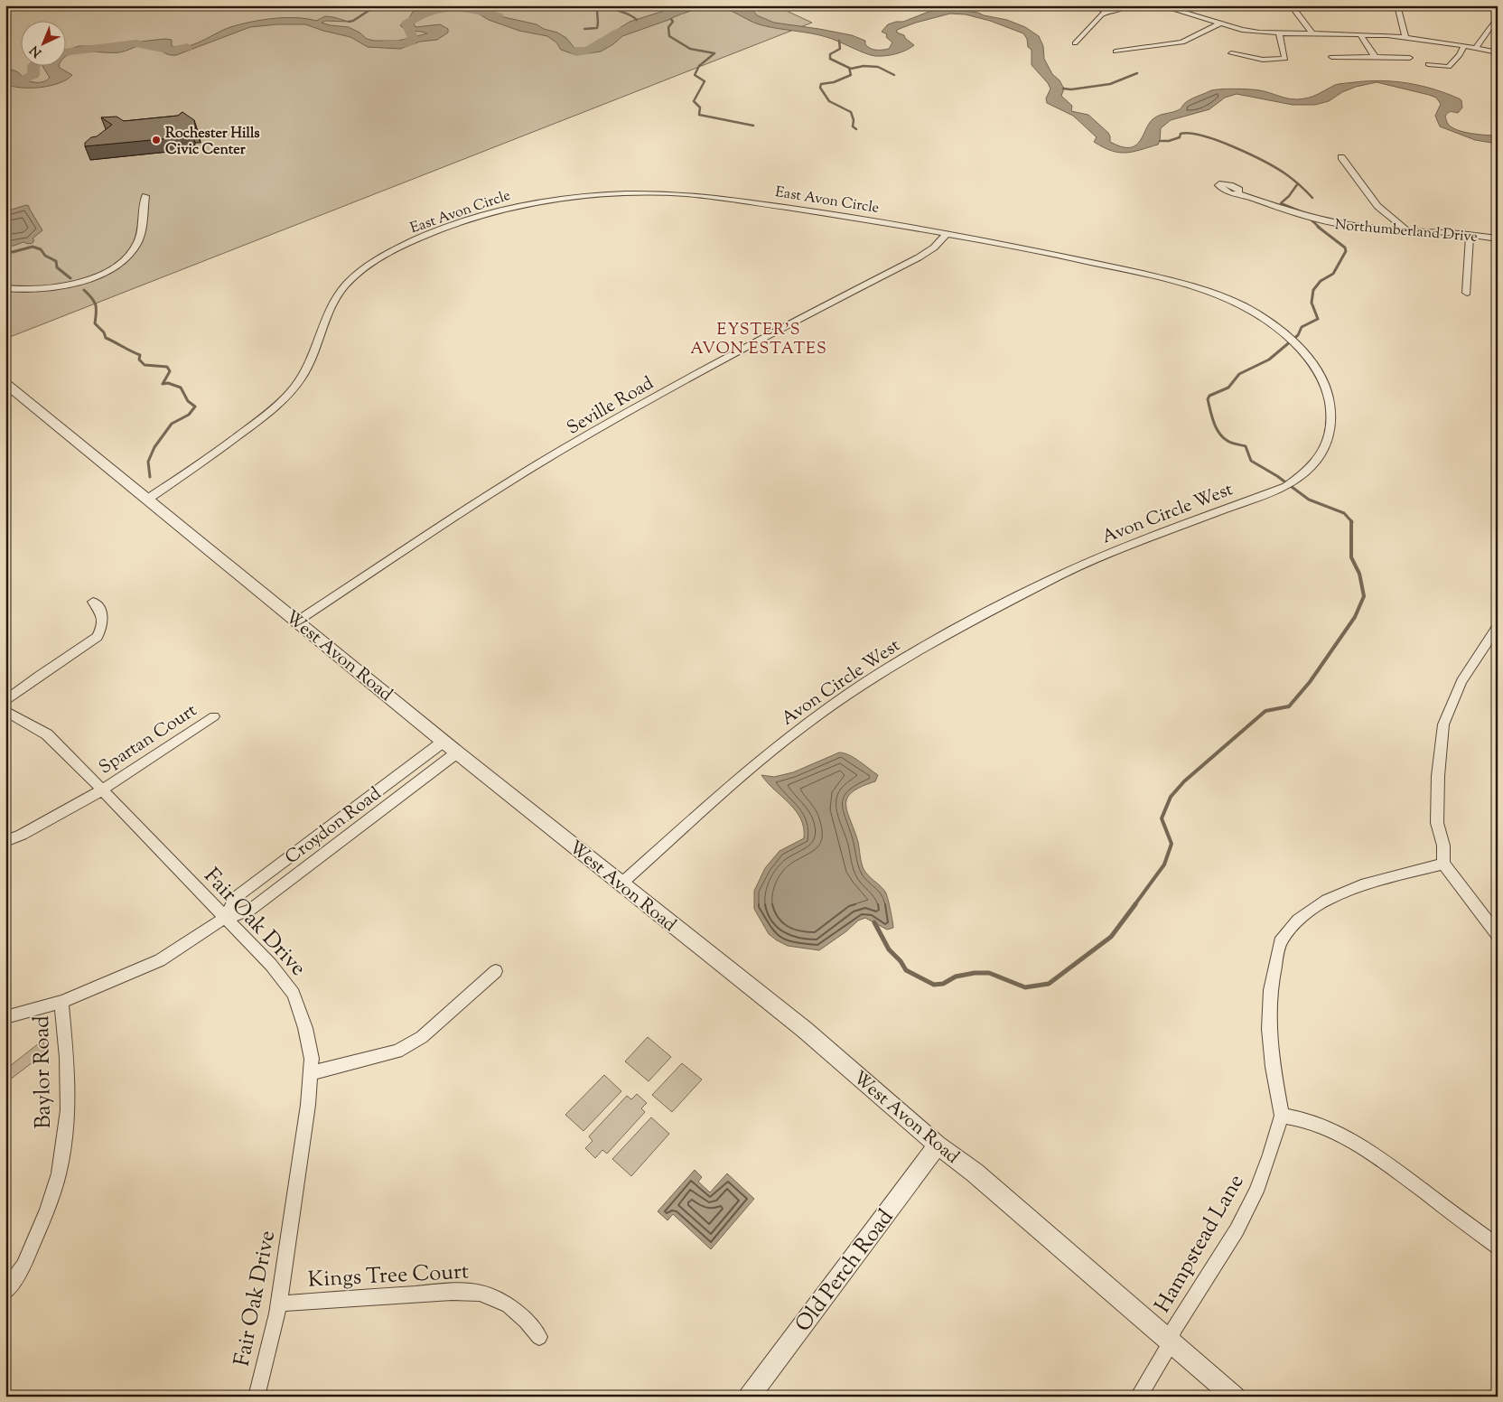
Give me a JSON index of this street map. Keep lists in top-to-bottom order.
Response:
{
  "streets": {
    "street": [
      "East Avon Circle",
      "Northumberland Drive",
      "Seville Road",
      "Avon Circle West",
      "West Avon Road",
      "Spartan Court",
      "Croydon Road",
      "Fair Oak Drive",
      "Baylor Road",
      "Hampstead Lane",
      "Old Perch Road",
      "Kings Tree Court"
    ]
  },
  "crossings": [
    ["East Avon Circle", "Seville Road"],
    ["East Avon Circle", "Avon Circle West"],
    ["East Avon Circle", "West Avon Road"],
    ["Seville Road", "Avon Circle West"],
    ["Seville Road", "West Avon Road"],
    ["Avon Circle West", "West Avon Road"],
    ["West Avon Road", "Croydon Road"],
    ["West Avon Road", "Hampstead Lane"],
    ["West Avon Road", "Old Perch Road"],
    ["Spartan Court", "Fair Oak Drive"],
    ["Croydon Road", "Fair Oak Drive"],
    ["Croydon Road", "Baylor Road"],
    ["Fair Oak Drive", "Kings Tree Court"]
  ],
  "districts": ["EYSTER'S AVON ESTATES"],
  "places": ["Rochester Hills Civic Center"],
  "north": "bottom left"
}
